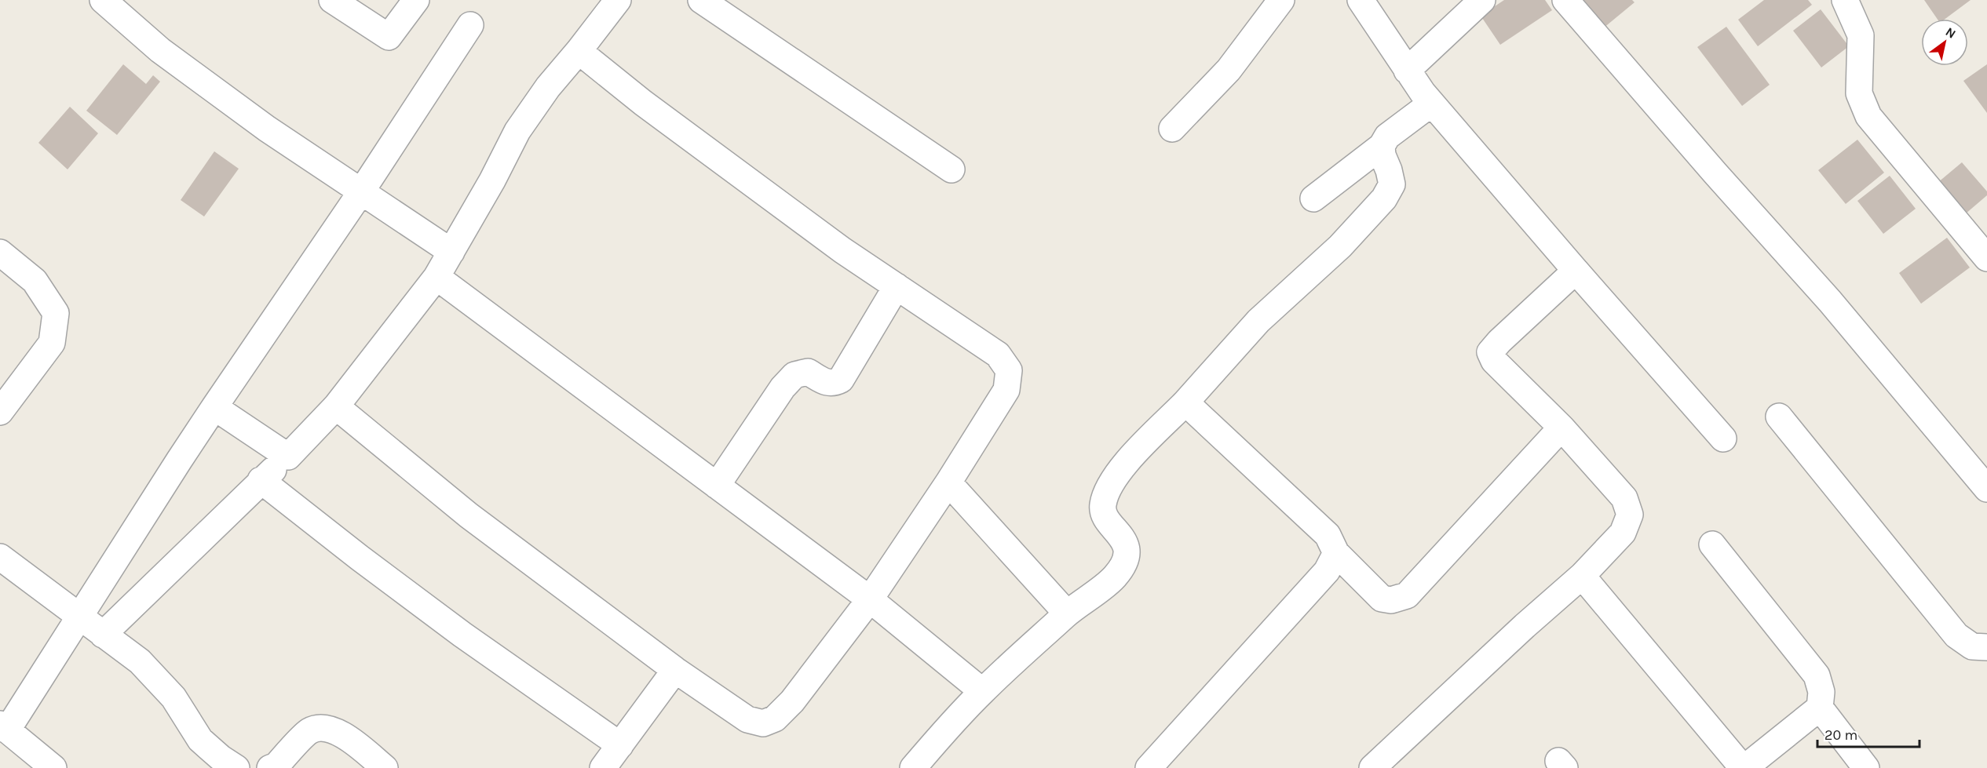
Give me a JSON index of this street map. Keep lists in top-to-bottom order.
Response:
{
  "scale_bar": "20 m",
  "north": "top right"
}
